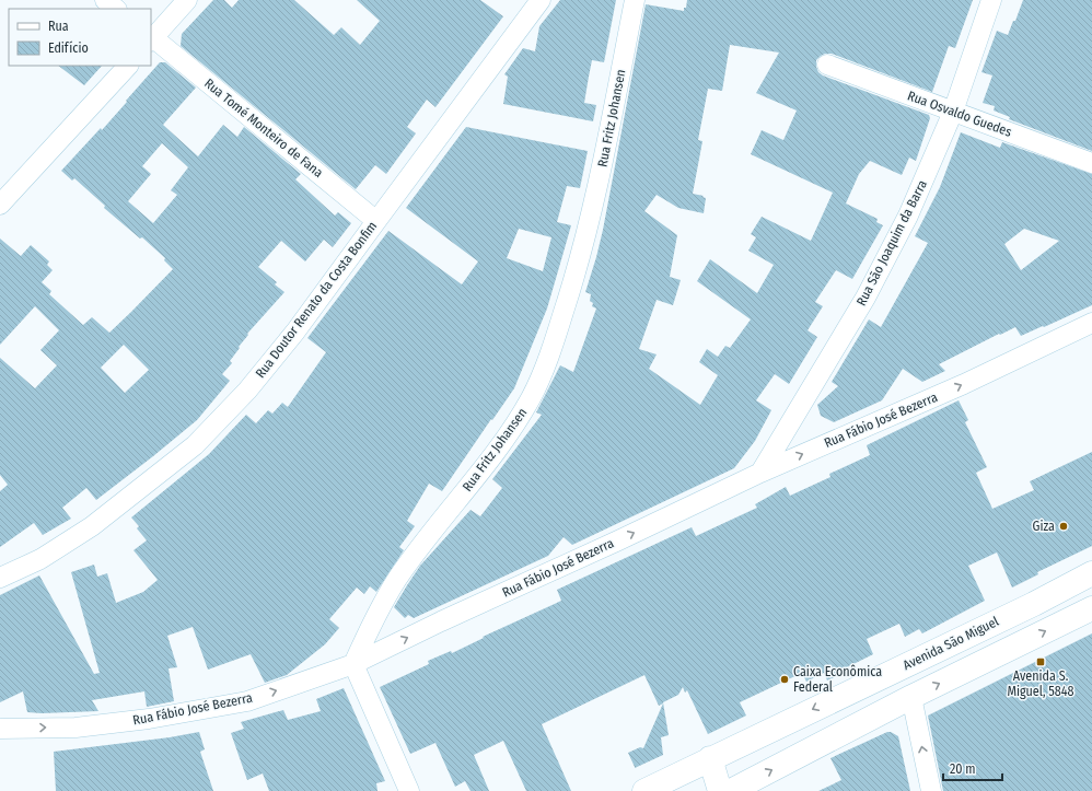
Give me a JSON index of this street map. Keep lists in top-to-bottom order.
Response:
{
  "streets": {
    "main road": ["Avenida São Miguel"],
    "street": [
      "Rua Osvaldo Guedes",
      "Rua Fritz Johansen",
      "Rua Tomé Monteiro de Fana",
      "Rua São Joaquim da Barra",
      "Rua Doutor Renato da Costa Bonfim",
      "Rua Fábio José Bezerra"
    ]
  },
  "crossings": [
    ["Rua Osvaldo Guedes", "Rua São Joaquim da Barra"],
    ["Rua Fritz Johansen", "Rua Fábio José Bezerra"],
    ["Rua Tomé Monteiro de Fana", "Rua Doutor Renato da Costa Bonfim"],
    ["Rua São Joaquim da Barra", "Rua Fábio José Bezerra"]
  ],
  "one_way": ["Rua Fábio José Bezerra"],
  "places": {
    "other": ["Giza", "Caixa Econômica Federal"],
    "transit": ["Avenida S. Miguel, 5848"]
  },
  "legend": ["Rua", "Edifício"],
  "scale_bar": "20 m"
}
